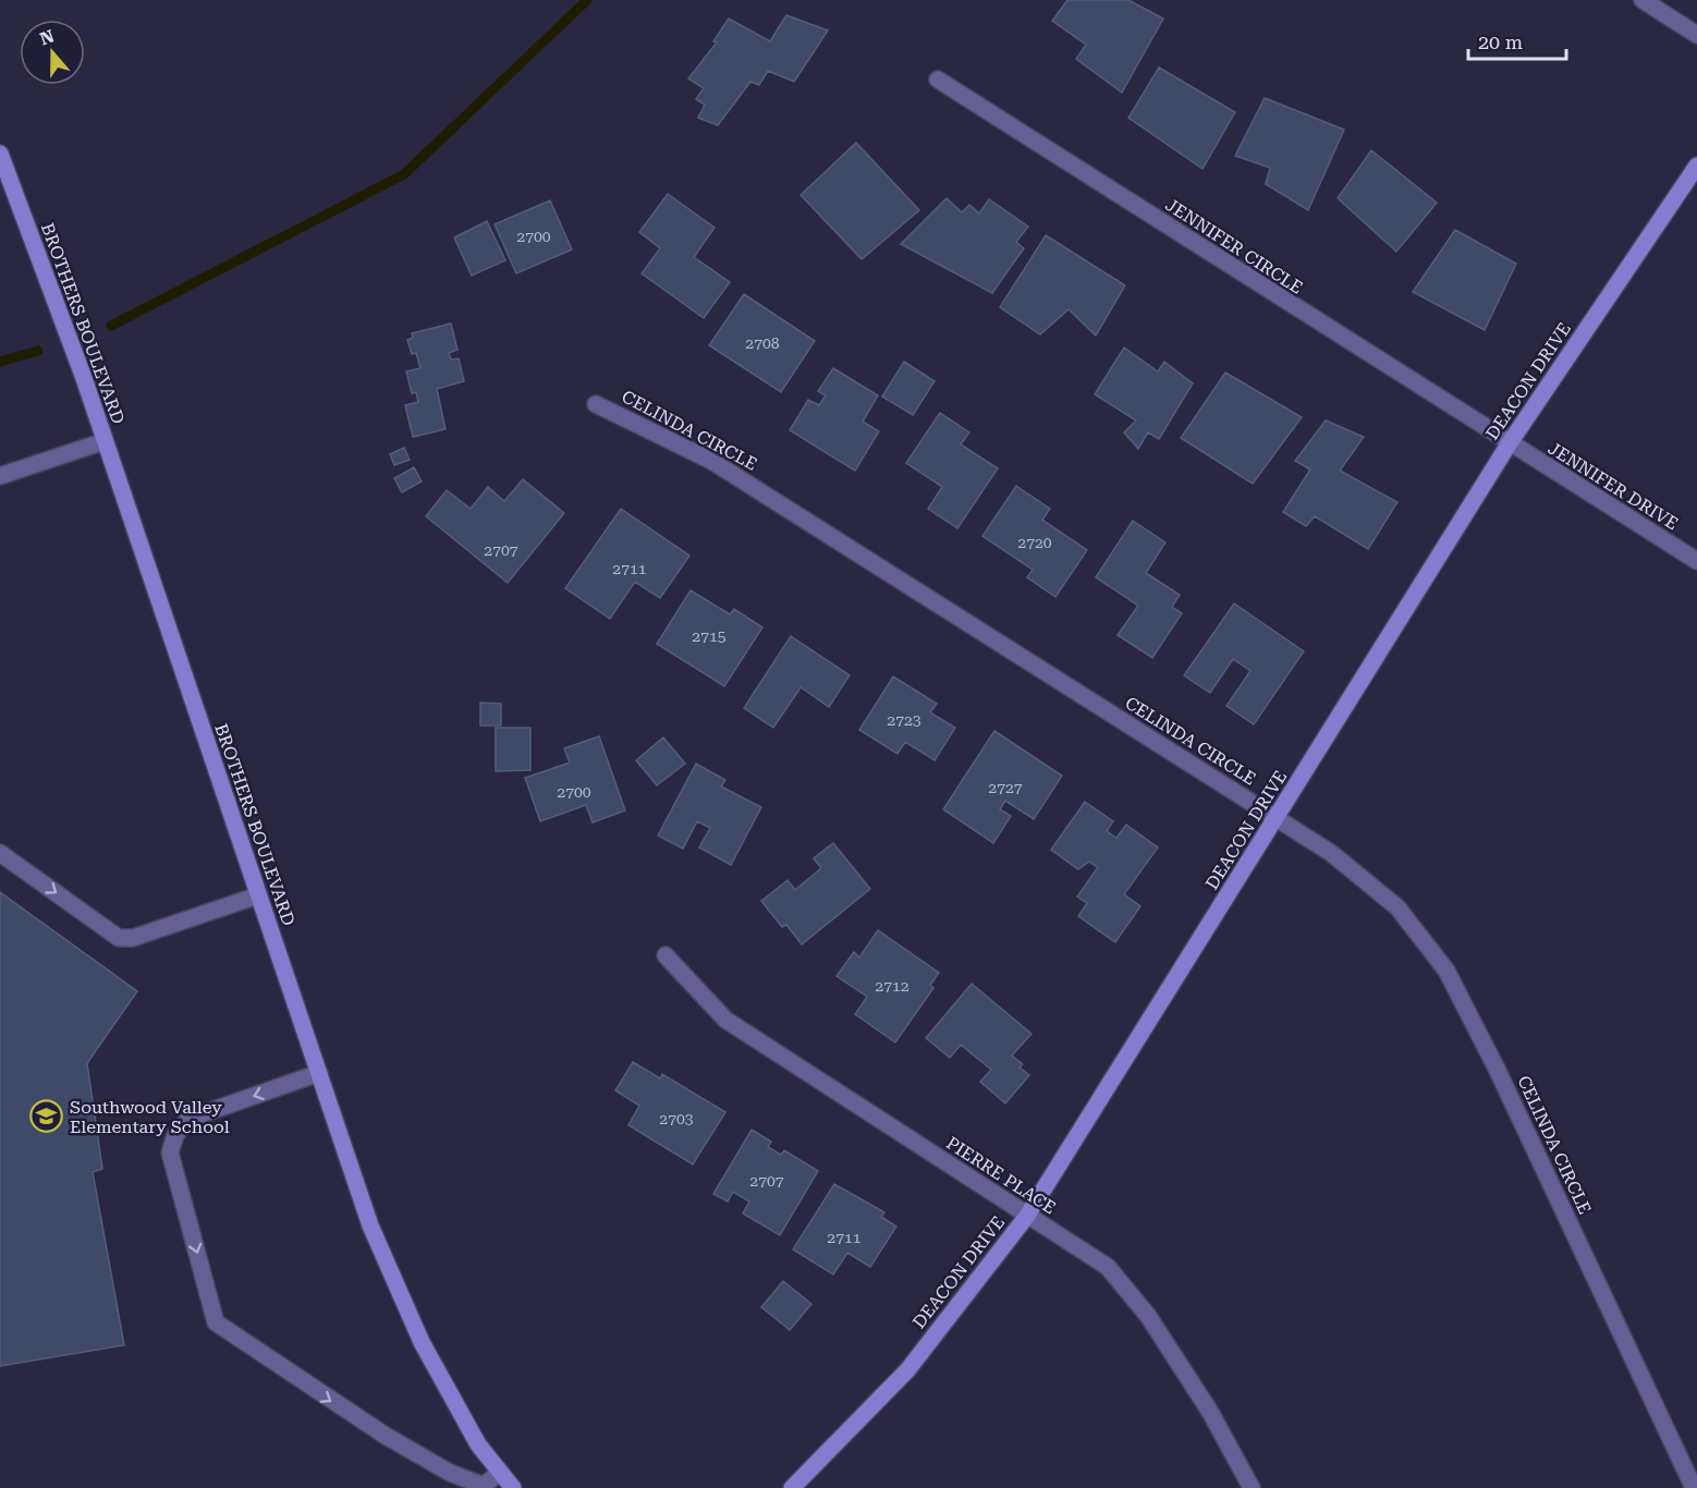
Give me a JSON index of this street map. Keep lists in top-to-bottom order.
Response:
{
  "streets": {
    "street": [
      "JENNIFER CIRCLE",
      "BROTHERS BOULEVARD",
      "DEACON DRIVE",
      "CELINDA CIRCLE",
      "JENNIFER DRIVE",
      "PIERRE PLACE"
    ]
  },
  "crossings": [
    ["JENNIFER CIRCLE", "DEACON DRIVE"],
    ["JENNIFER CIRCLE", "JENNIFER DRIVE"],
    ["DEACON DRIVE", "CELINDA CIRCLE"],
    ["DEACON DRIVE", "JENNIFER DRIVE"],
    ["DEACON DRIVE", "PIERRE PLACE"]
  ],
  "places": {
    "school or university": ["Southwood Valley Elementary School"]
  },
  "house_numbers": [
    "2700",
    "2708",
    "2720",
    "2707",
    "2711",
    "2715",
    "2723",
    "2727",
    "2700",
    "2712",
    "2703",
    "2707",
    "2711"
  ],
  "scale_bar": "20 m",
  "north": "top"
}
